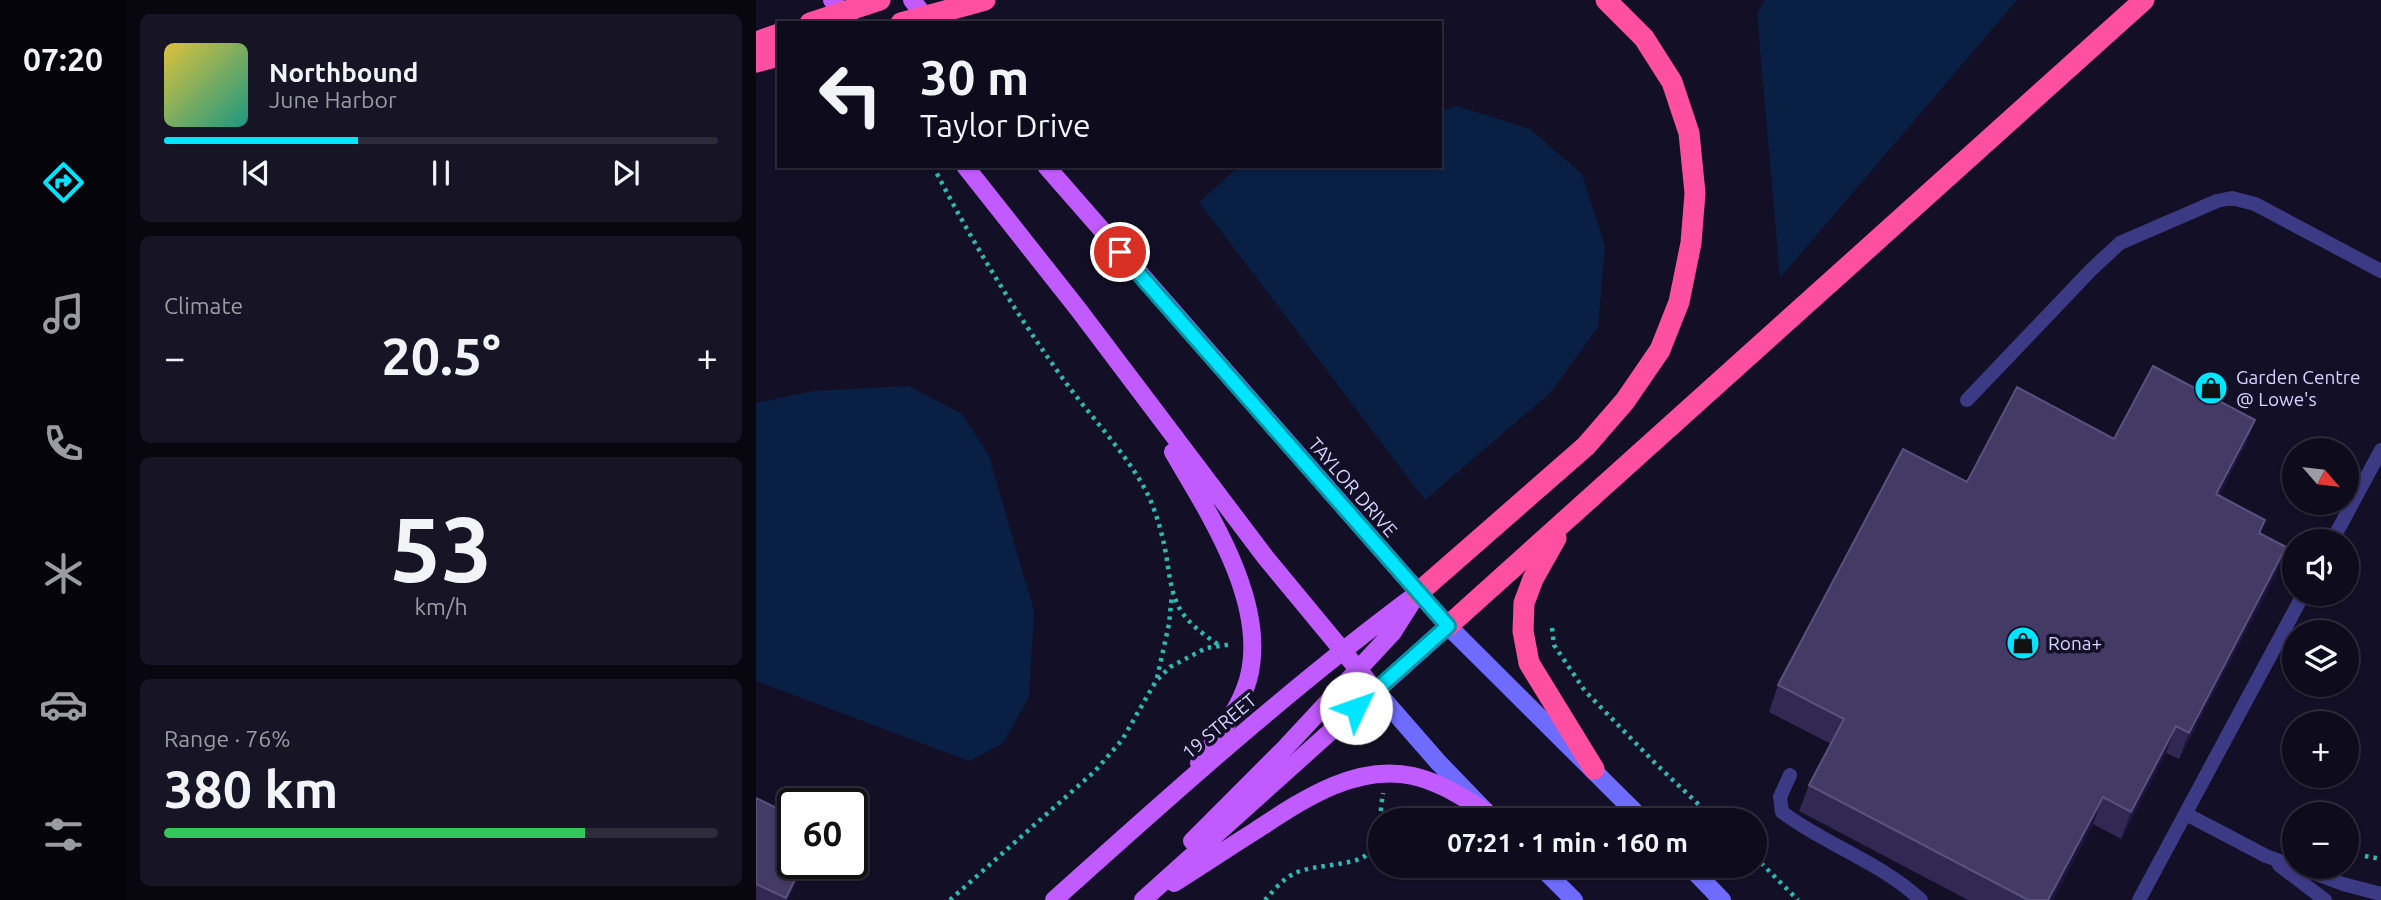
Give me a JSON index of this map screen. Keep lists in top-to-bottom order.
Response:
{
  "streets": {
    "main road": ["TAYLOR DRIVE", "19 STREET"]
  },
  "crossings": [
    ["TAYLOR DRIVE", "19 STREET"]
  ],
  "places": {
    "shop": ["Garden Centre @ Lowe's", "Rona+"]
  },
  "north": "bottom right",
  "page": {
    "tabs": "07:20",
    "turn": ["30 m", "Taylor Drive"],
    "song": ["Northbound", "June Harbor"],
    "tile": [
      "Climate",
      ["53", "km/h"],
      ["Range · 76%", "380 km"]
    ],
    "heat": ["−", "20.5°", "+"],
    "map_buttons": ["+", "−"],
    "limit": "60",
    "trip": "07:21 · 1 min · 160 m"
  }
}
